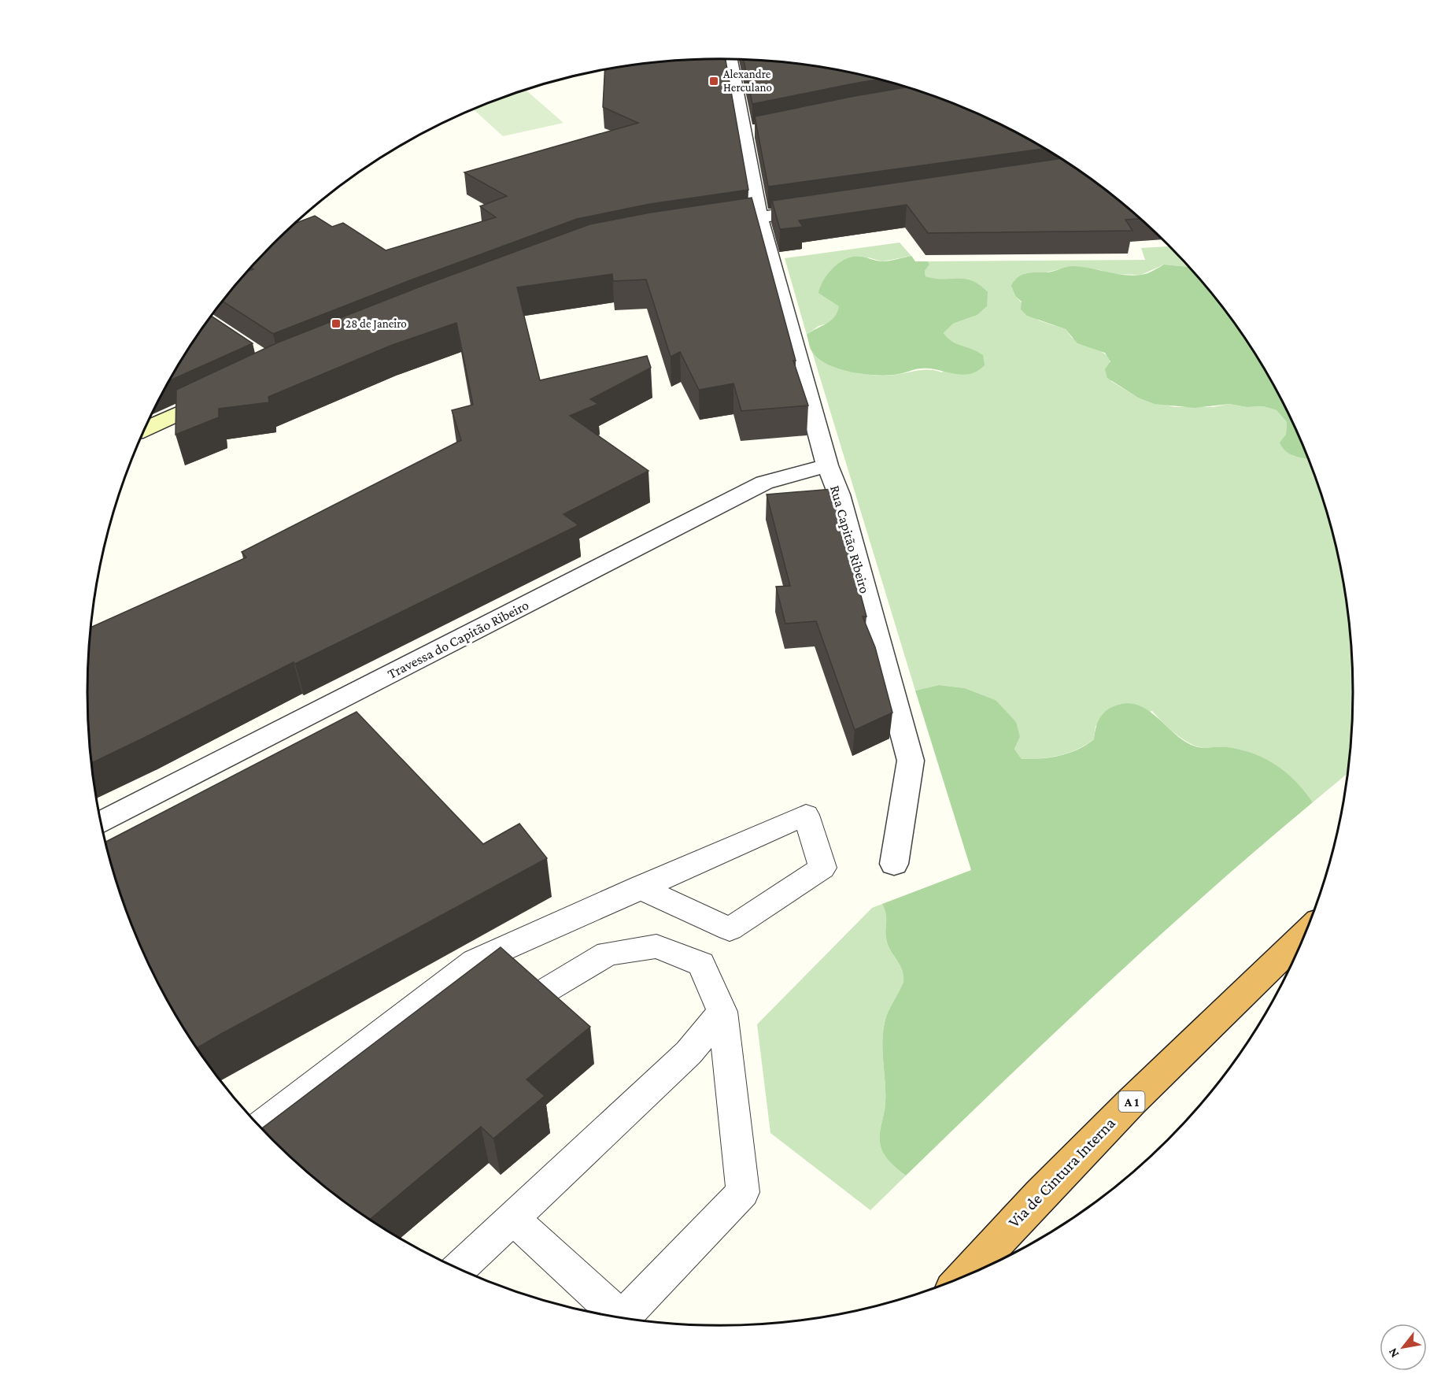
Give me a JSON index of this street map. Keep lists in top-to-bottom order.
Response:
{
  "streets": {
    "highway": ["A 1", "Via de Cintura Interna"],
    "street": ["Rua Capitão Ribeiro", "Travessa do Capitão Ribeiro"]
  },
  "crossings": [
    ["Rua Capitão Ribeiro", "Travessa do Capitão Ribeiro"]
  ],
  "places": {
    "transit": ["Alexandre Herculano", "28 de Janeiro"]
  },
  "north": "bottom left"
}
